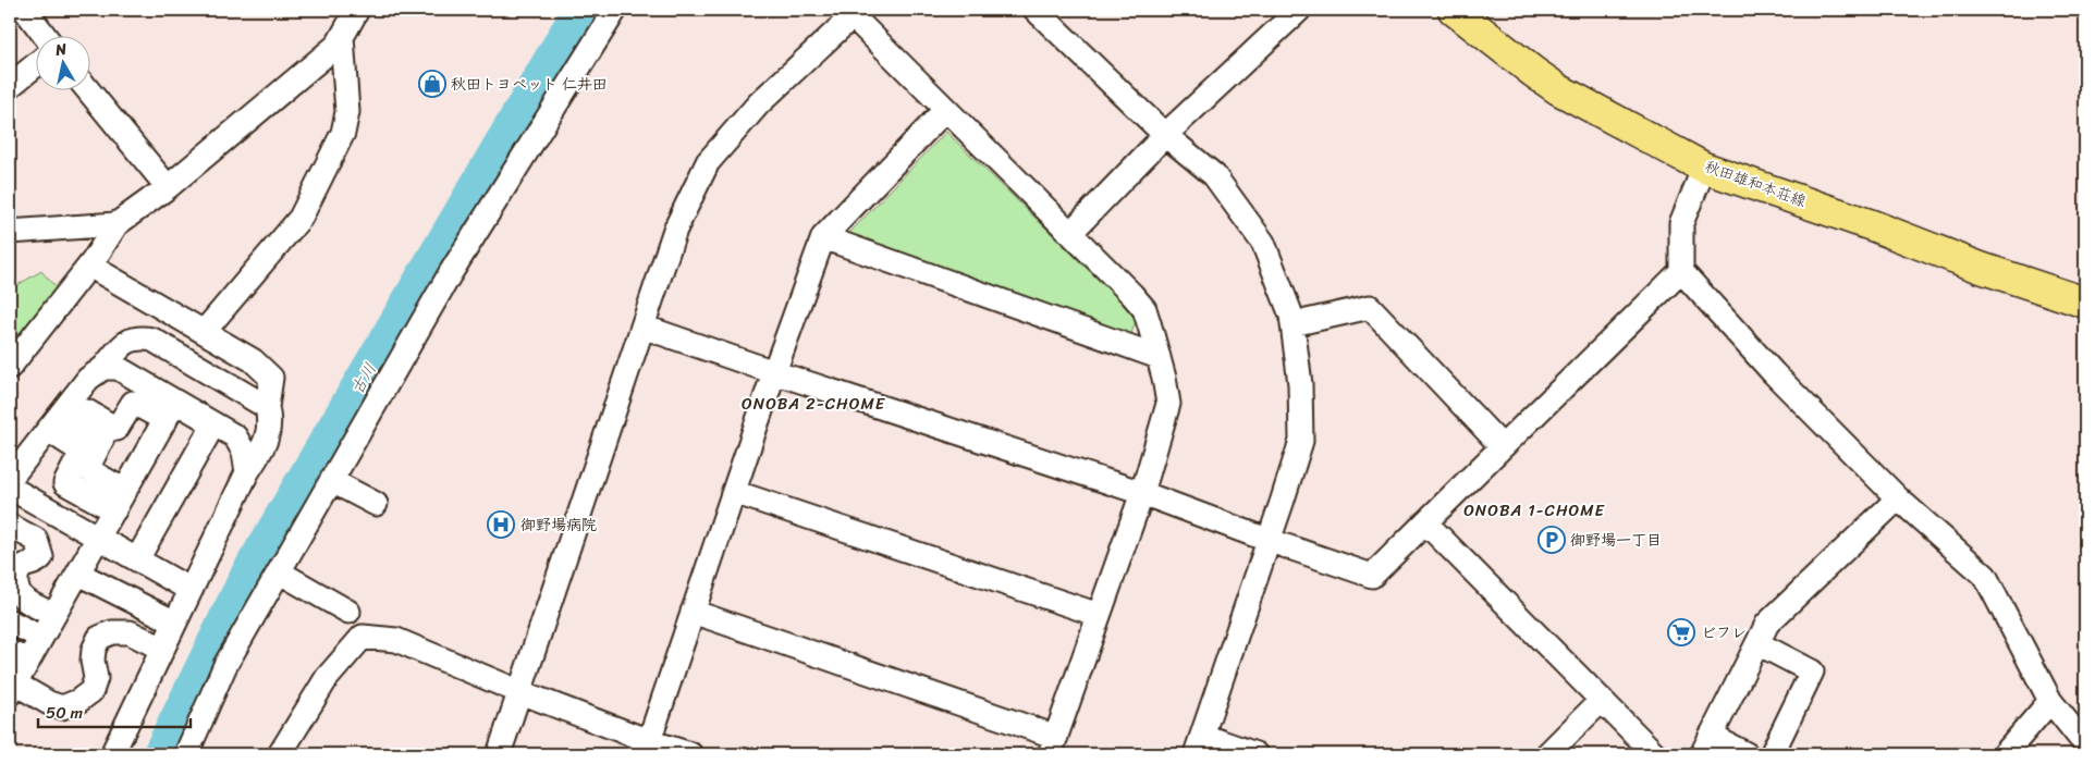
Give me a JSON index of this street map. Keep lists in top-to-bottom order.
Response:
{
  "streets": {
    "main road": ["秋田雄和本荘線"]
  },
  "districts": ["ONOBA 2-CHOME", "ONOBA 1-CHOME"],
  "water": ["古川"],
  "places": {
    "shop": ["秋田トヨペット 仁井田"],
    "hospital": ["御野場病院"],
    "parking": ["御野場一丁目"],
    "supermarket": ["ビフレ"]
  },
  "scale_bar": "50 m",
  "north": "top"
}
